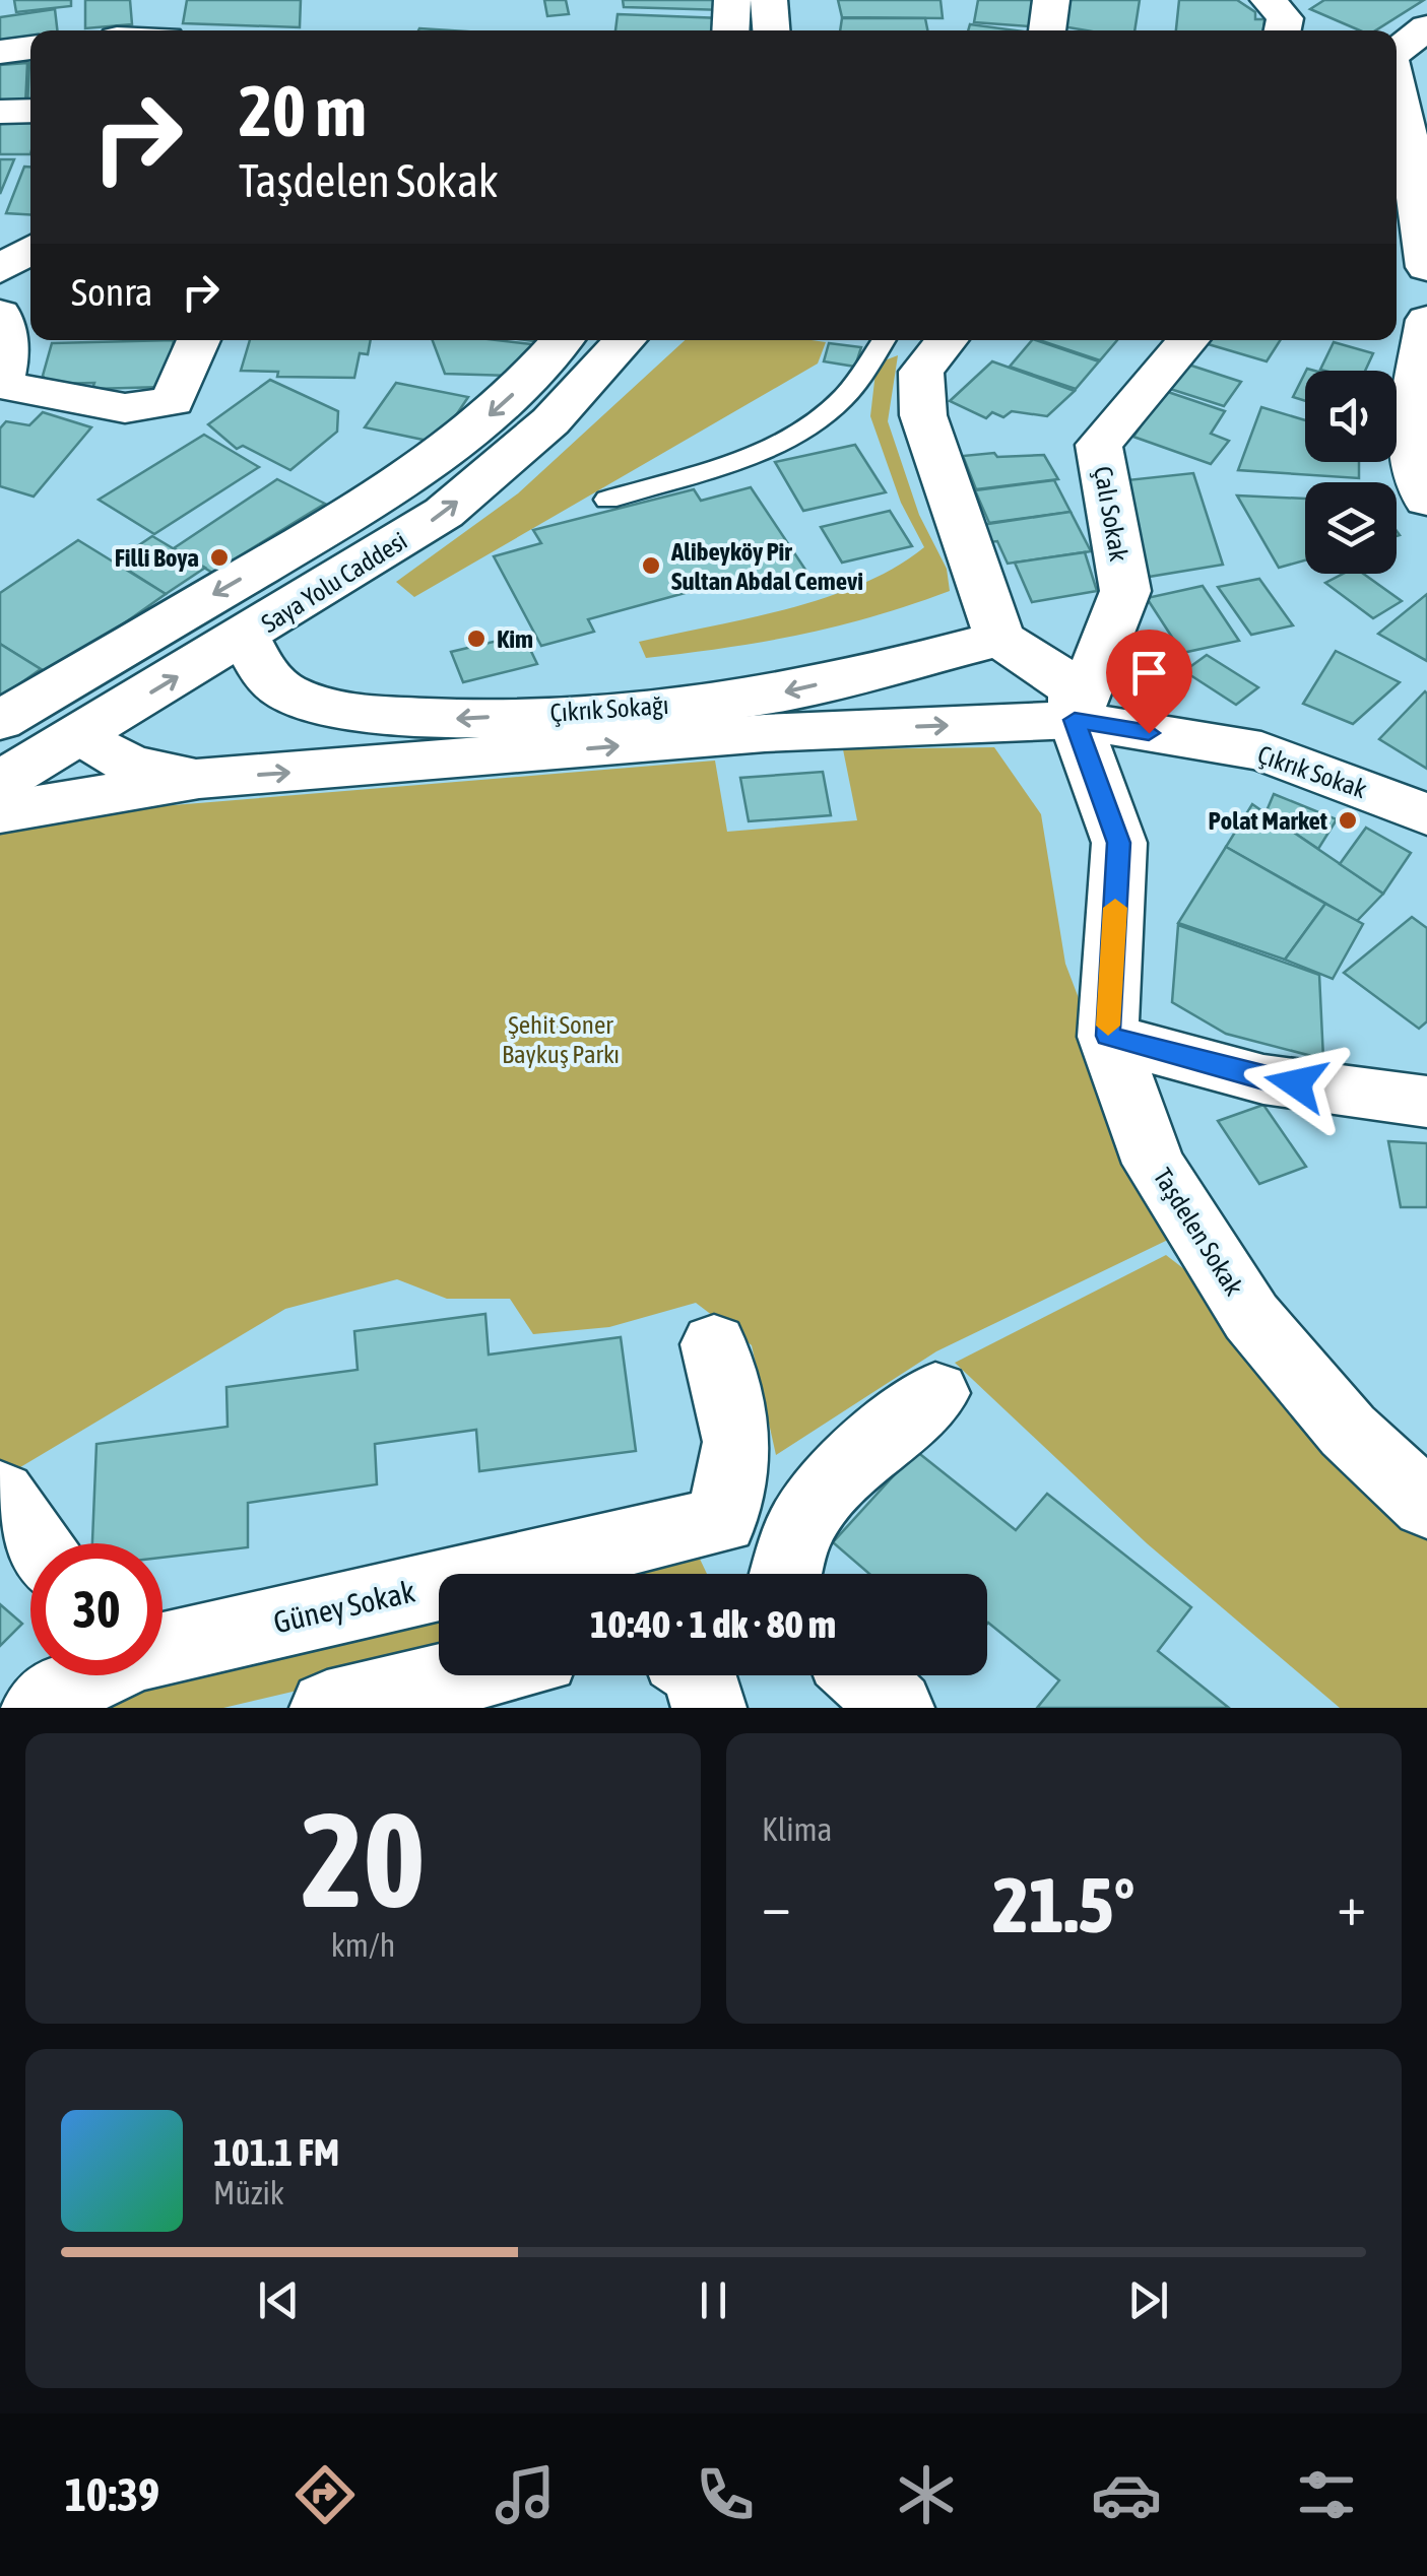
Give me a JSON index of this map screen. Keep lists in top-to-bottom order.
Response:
{
  "streets": {
    "street": [
      "Çalı Sokak",
      "Saya Yolu Caddesi",
      "Çıkrık Sokağı",
      "Çıkrık Sokak",
      "Taşdelen Sokak",
      "Güney Sokak"
    ]
  },
  "crossings": [
    ["Çalı Sokak", "Çıkrık Sokak"],
    ["Çalı Sokak", "Taşdelen Sokak"],
    ["Saya Yolu Caddesi", "Çıkrık Sokağı"],
    ["Çıkrık Sokağı", "Taşdelen Sokak"],
    ["Çıkrık Sokak", "Taşdelen Sokak"]
  ],
  "one_way": ["Çıkrık Sokak"],
  "parks": ["Şehit Soner Baykuş Parkı"],
  "places": [
    "Filli Boya",
    "Alibeyköy Pir Sultan Abdal Cemevi",
    "Kim",
    "Polat Market"
  ],
  "page": {
    "turn": ["20 m", "Taşdelen Sokak"],
    "then": "Sonra",
    "limit": "30",
    "trip": "10:40 · 1 dk · 80 m",
    "tile": [
      ["20", "km/h"],
      "Klima"
    ],
    "heat": ["−", "21.5°", "+"],
    "song": ["101.1 FM", "Müzik"],
    "tabs": "10:39"
  }
}
